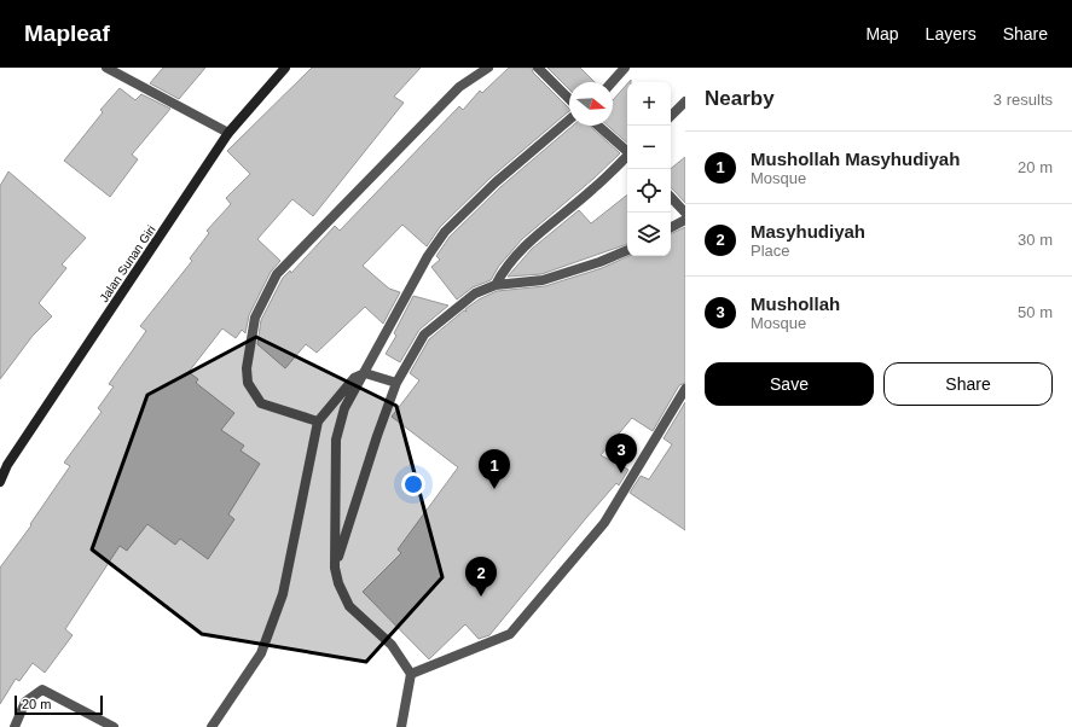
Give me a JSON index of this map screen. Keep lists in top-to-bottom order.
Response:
{
  "streets": {
    "main road": ["Jalan Sunan Giri"]
  },
  "scale_bar": "20 m",
  "north": "right",
  "page": {
    "header": "Mapleaf",
    "nav": ["Map", "Layers", "Share"],
    "heading": ["Nearby", "3 results"],
    "map_buttons": ["+", "−"],
    "list": [
      {
        "mark": "1",
        "name": "Mushollah Masyhudiyah",
        "note": "Mosque",
        "value": "20 m"
      },
      {
        "mark": "2",
        "name": "Masyhudiyah",
        "note": "Place",
        "value": "30 m"
      },
      {
        "mark": "3",
        "name": "Mushollah",
        "note": "Mosque",
        "value": "50 m"
      }
    ],
    "buttons": ["Save", "Share"],
    "pins": ["3", "1", "2"],
    "scale": "20 m"
  }
}
